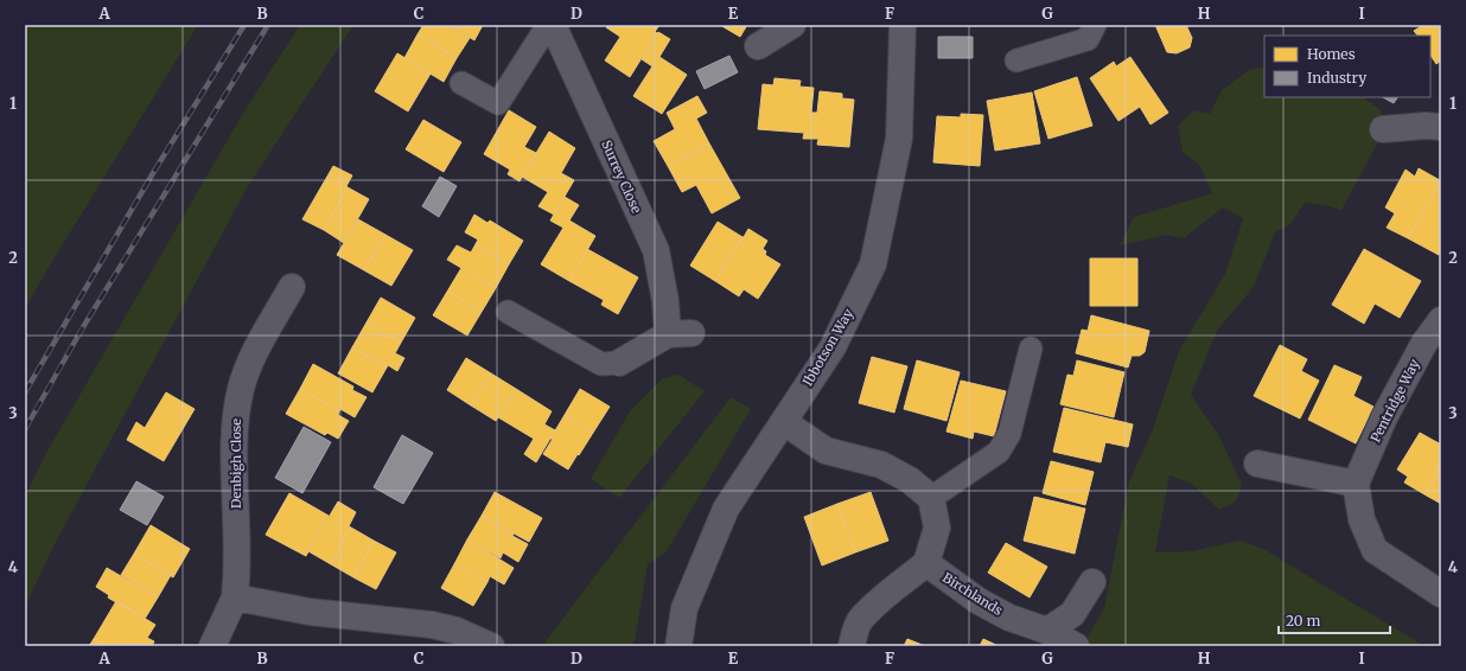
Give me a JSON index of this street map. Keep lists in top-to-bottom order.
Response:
{
  "streets": {
    "street": [
      "Surrey Close",
      "Ibbotson Way",
      "Pentridge Way",
      "Denbigh Close",
      "Birchlands"
    ]
  },
  "legend": ["Homes", "Industry"],
  "scale_bar": "20 m",
  "grid": {
    "columns": [
      "A",
      "B",
      "C",
      "D",
      "E",
      "F",
      "G",
      "H",
      "I"
    ],
    "rows": [
      "1",
      "2",
      "3",
      "4"
    ]
  }
}
